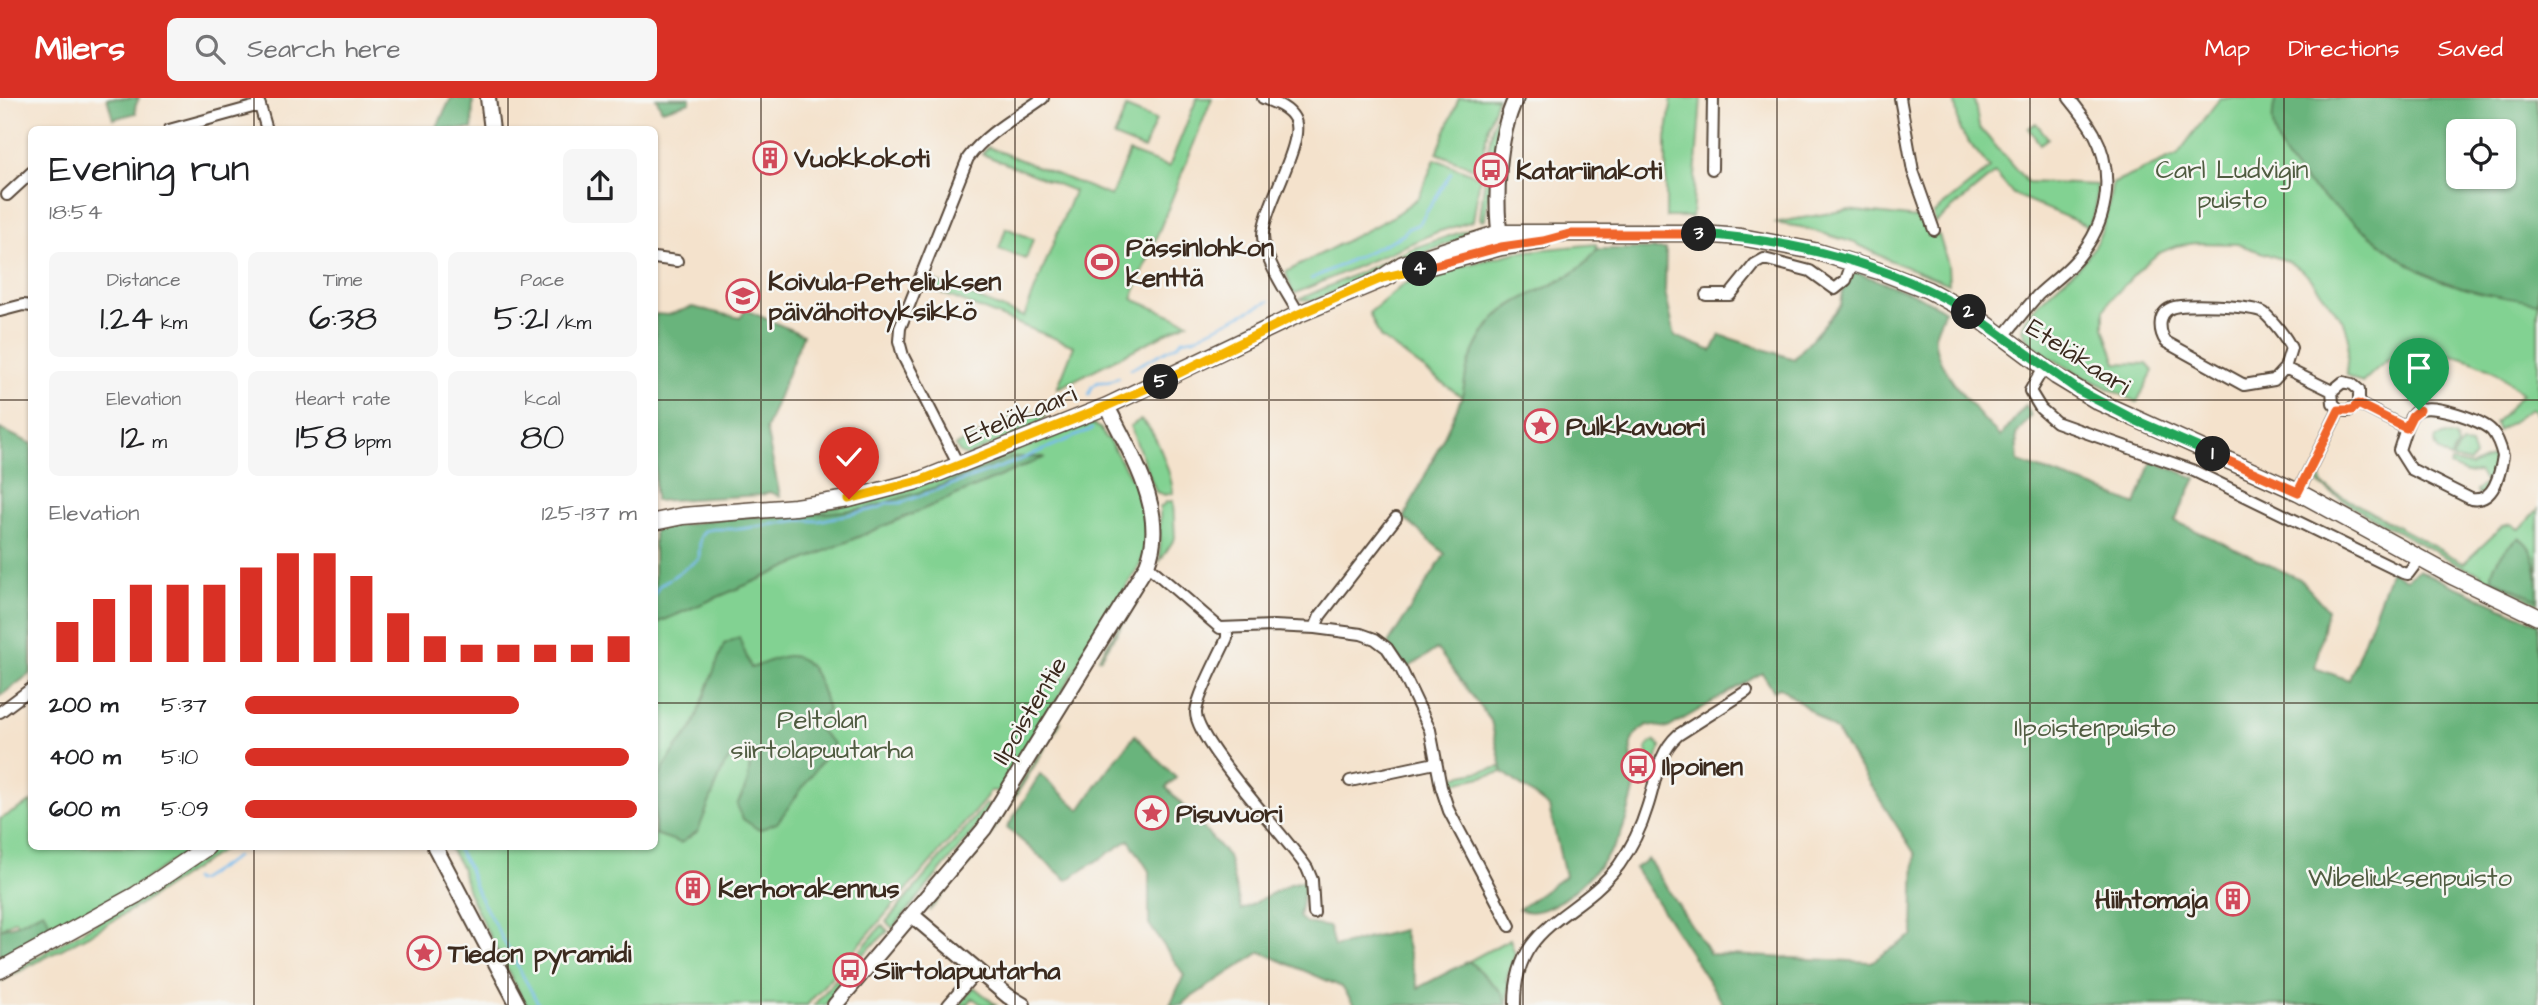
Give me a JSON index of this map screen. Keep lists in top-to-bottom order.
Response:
{
  "streets": {
    "main road": ["Eteläkaari"],
    "street": ["Ilpoistentie"]
  },
  "crossings": [
    ["Eteläkaari", "Ilpoistentie"]
  ],
  "parks": [
    "Carl Ludvigin puisto",
    "Peltolan siirtolapuutarha",
    "Ilpoistenpuisto",
    "Wibeliuksenpuisto"
  ],
  "places": {
    "building": ["Vuokkokoti", "Kerhorakennus", "Hiihtomaja"],
    "bus stop": ["Katariinakoti", "Ilpoinen", "Siirtolapuutarha"],
    "sports": ["Pässinlohkon kenttä"],
    "school or university": ["Koivula-Petreliuksen päivähoitoyksikkö"],
    "place": ["Pulkkavuori", "Pisuvuori", "Tiedon pyramidi"]
  },
  "page": {
    "header": "Milers",
    "search": "Search here",
    "nav": ["Map", "Directions", "Saved"],
    "heading": ["Evening run", "18:54"],
    "pins": [
      "3",
      "4",
      "2",
      "5",
      "1"
    ],
    "stats": [
      ["Distance", "1.24 km"],
      ["Time", "6:38"],
      ["Pace", "5:21 /km"],
      ["Elevation", "12 m"],
      ["Heart rate", "158 bpm"],
      ["kcal", "80"]
    ],
    "chart": ["Elevation", "125–137 m"],
    "list": [
      {
        "name": "200 m",
        "note": "5:37"
      },
      {
        "name": "400 m",
        "note": "5:10"
      },
      {
        "name": "600 m",
        "note": "5:09"
      }
    ]
  }
}
